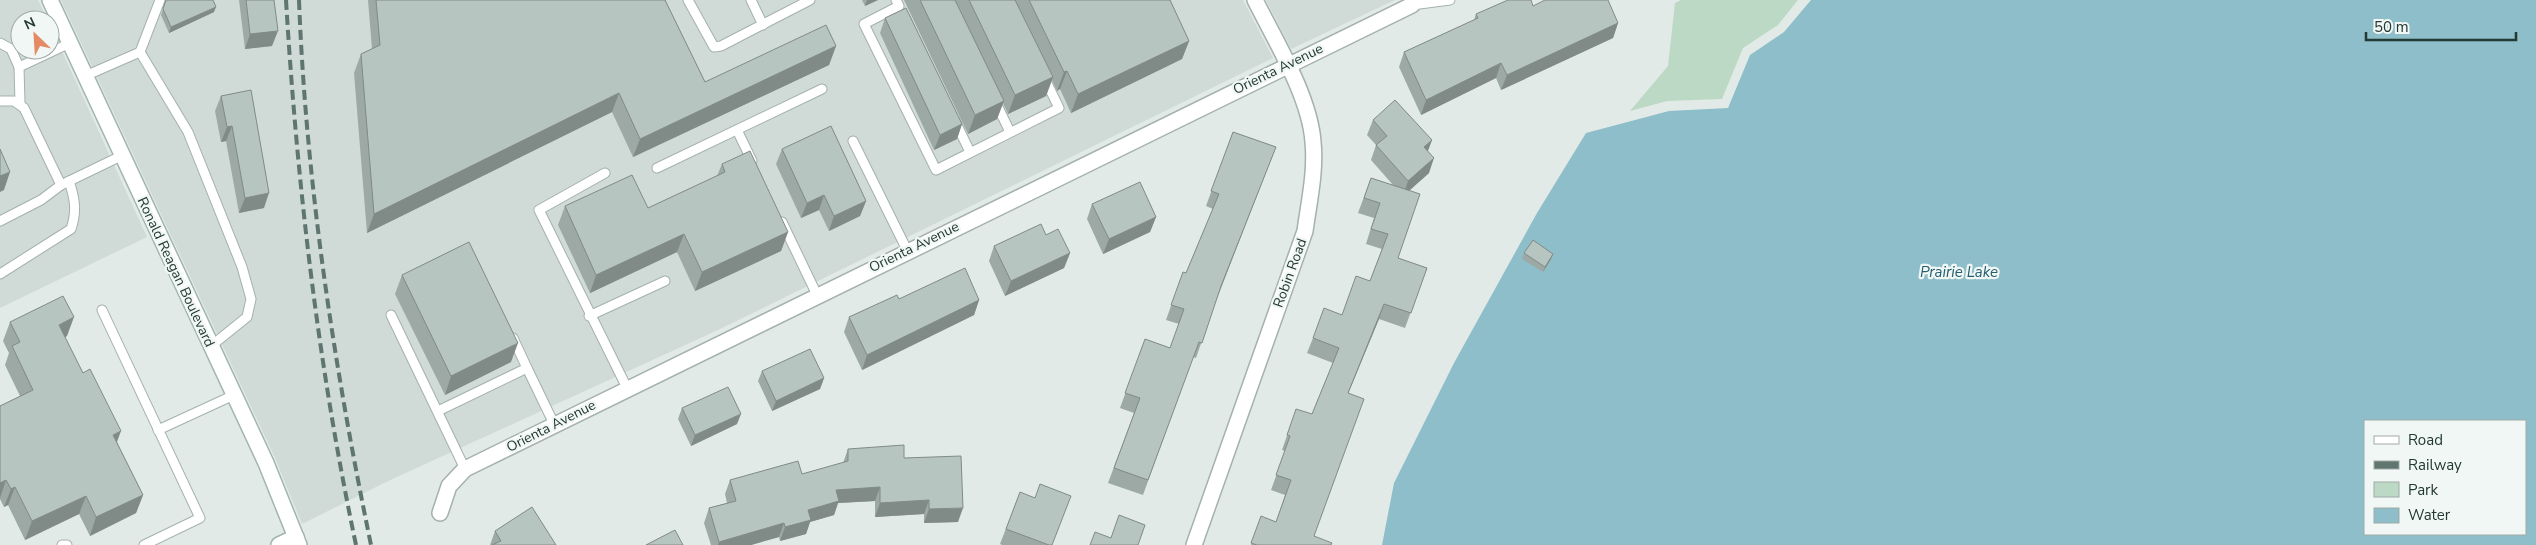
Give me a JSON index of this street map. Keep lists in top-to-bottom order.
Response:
{
  "streets": {
    "street": ["Orienta Avenue", "Ronald Reagan Boulevard", "Robin Road"]
  },
  "crossings": [
    ["Orienta Avenue", "Robin Road"]
  ],
  "water": ["Prairie Lake"],
  "legend": [
    "Road",
    "Railway",
    "Park",
    "Water"
  ],
  "scale_bar": "50 m",
  "north": "top left"
}
